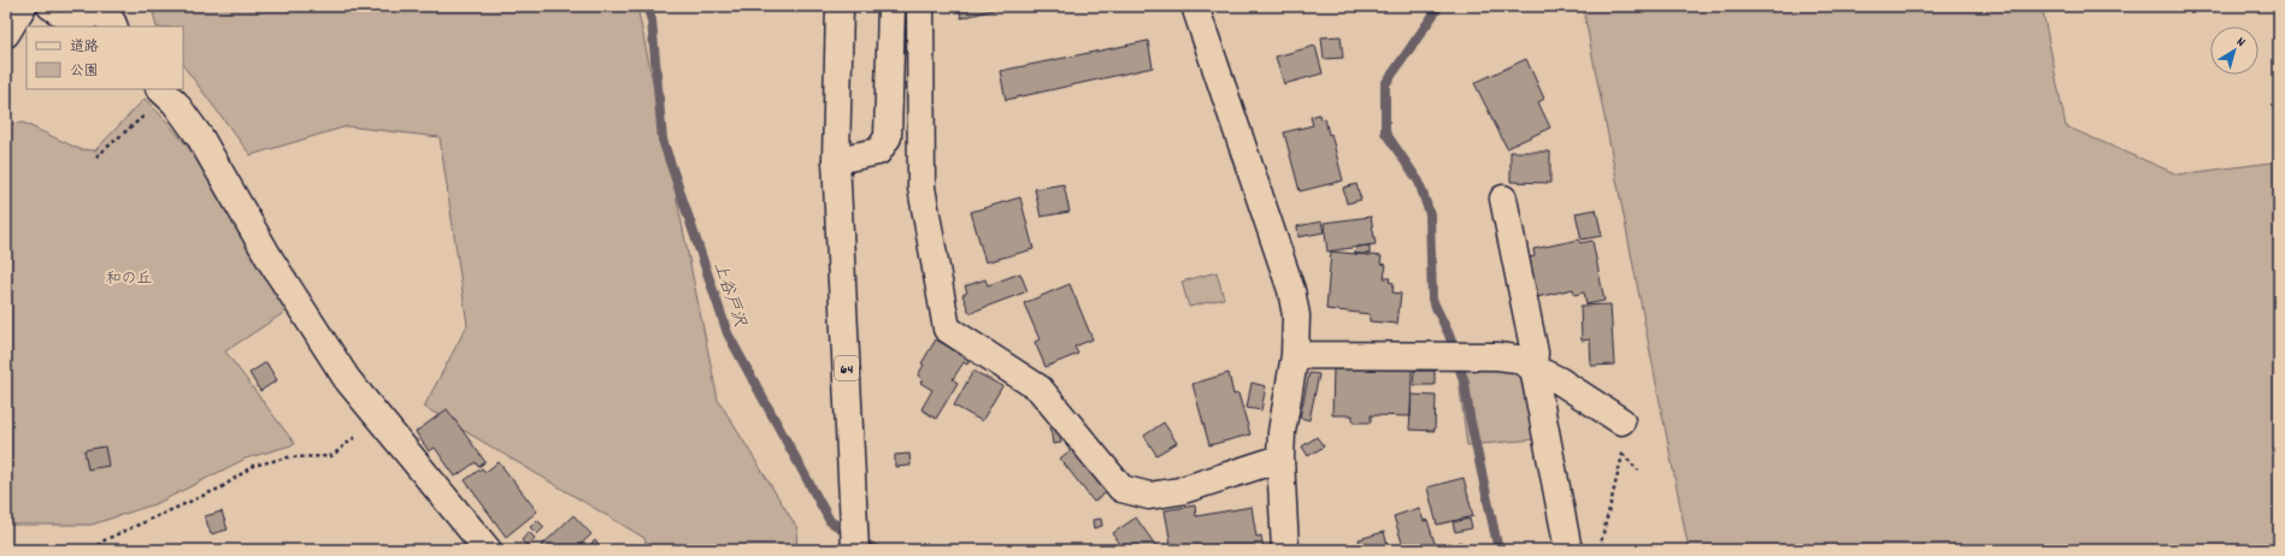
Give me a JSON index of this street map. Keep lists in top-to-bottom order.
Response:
{
  "streets": {
    "street": ["64"]
  },
  "water": ["上谷戸沢"],
  "parks": ["和の丘"],
  "legend": ["道路", "公園"],
  "north": "top right"
}
